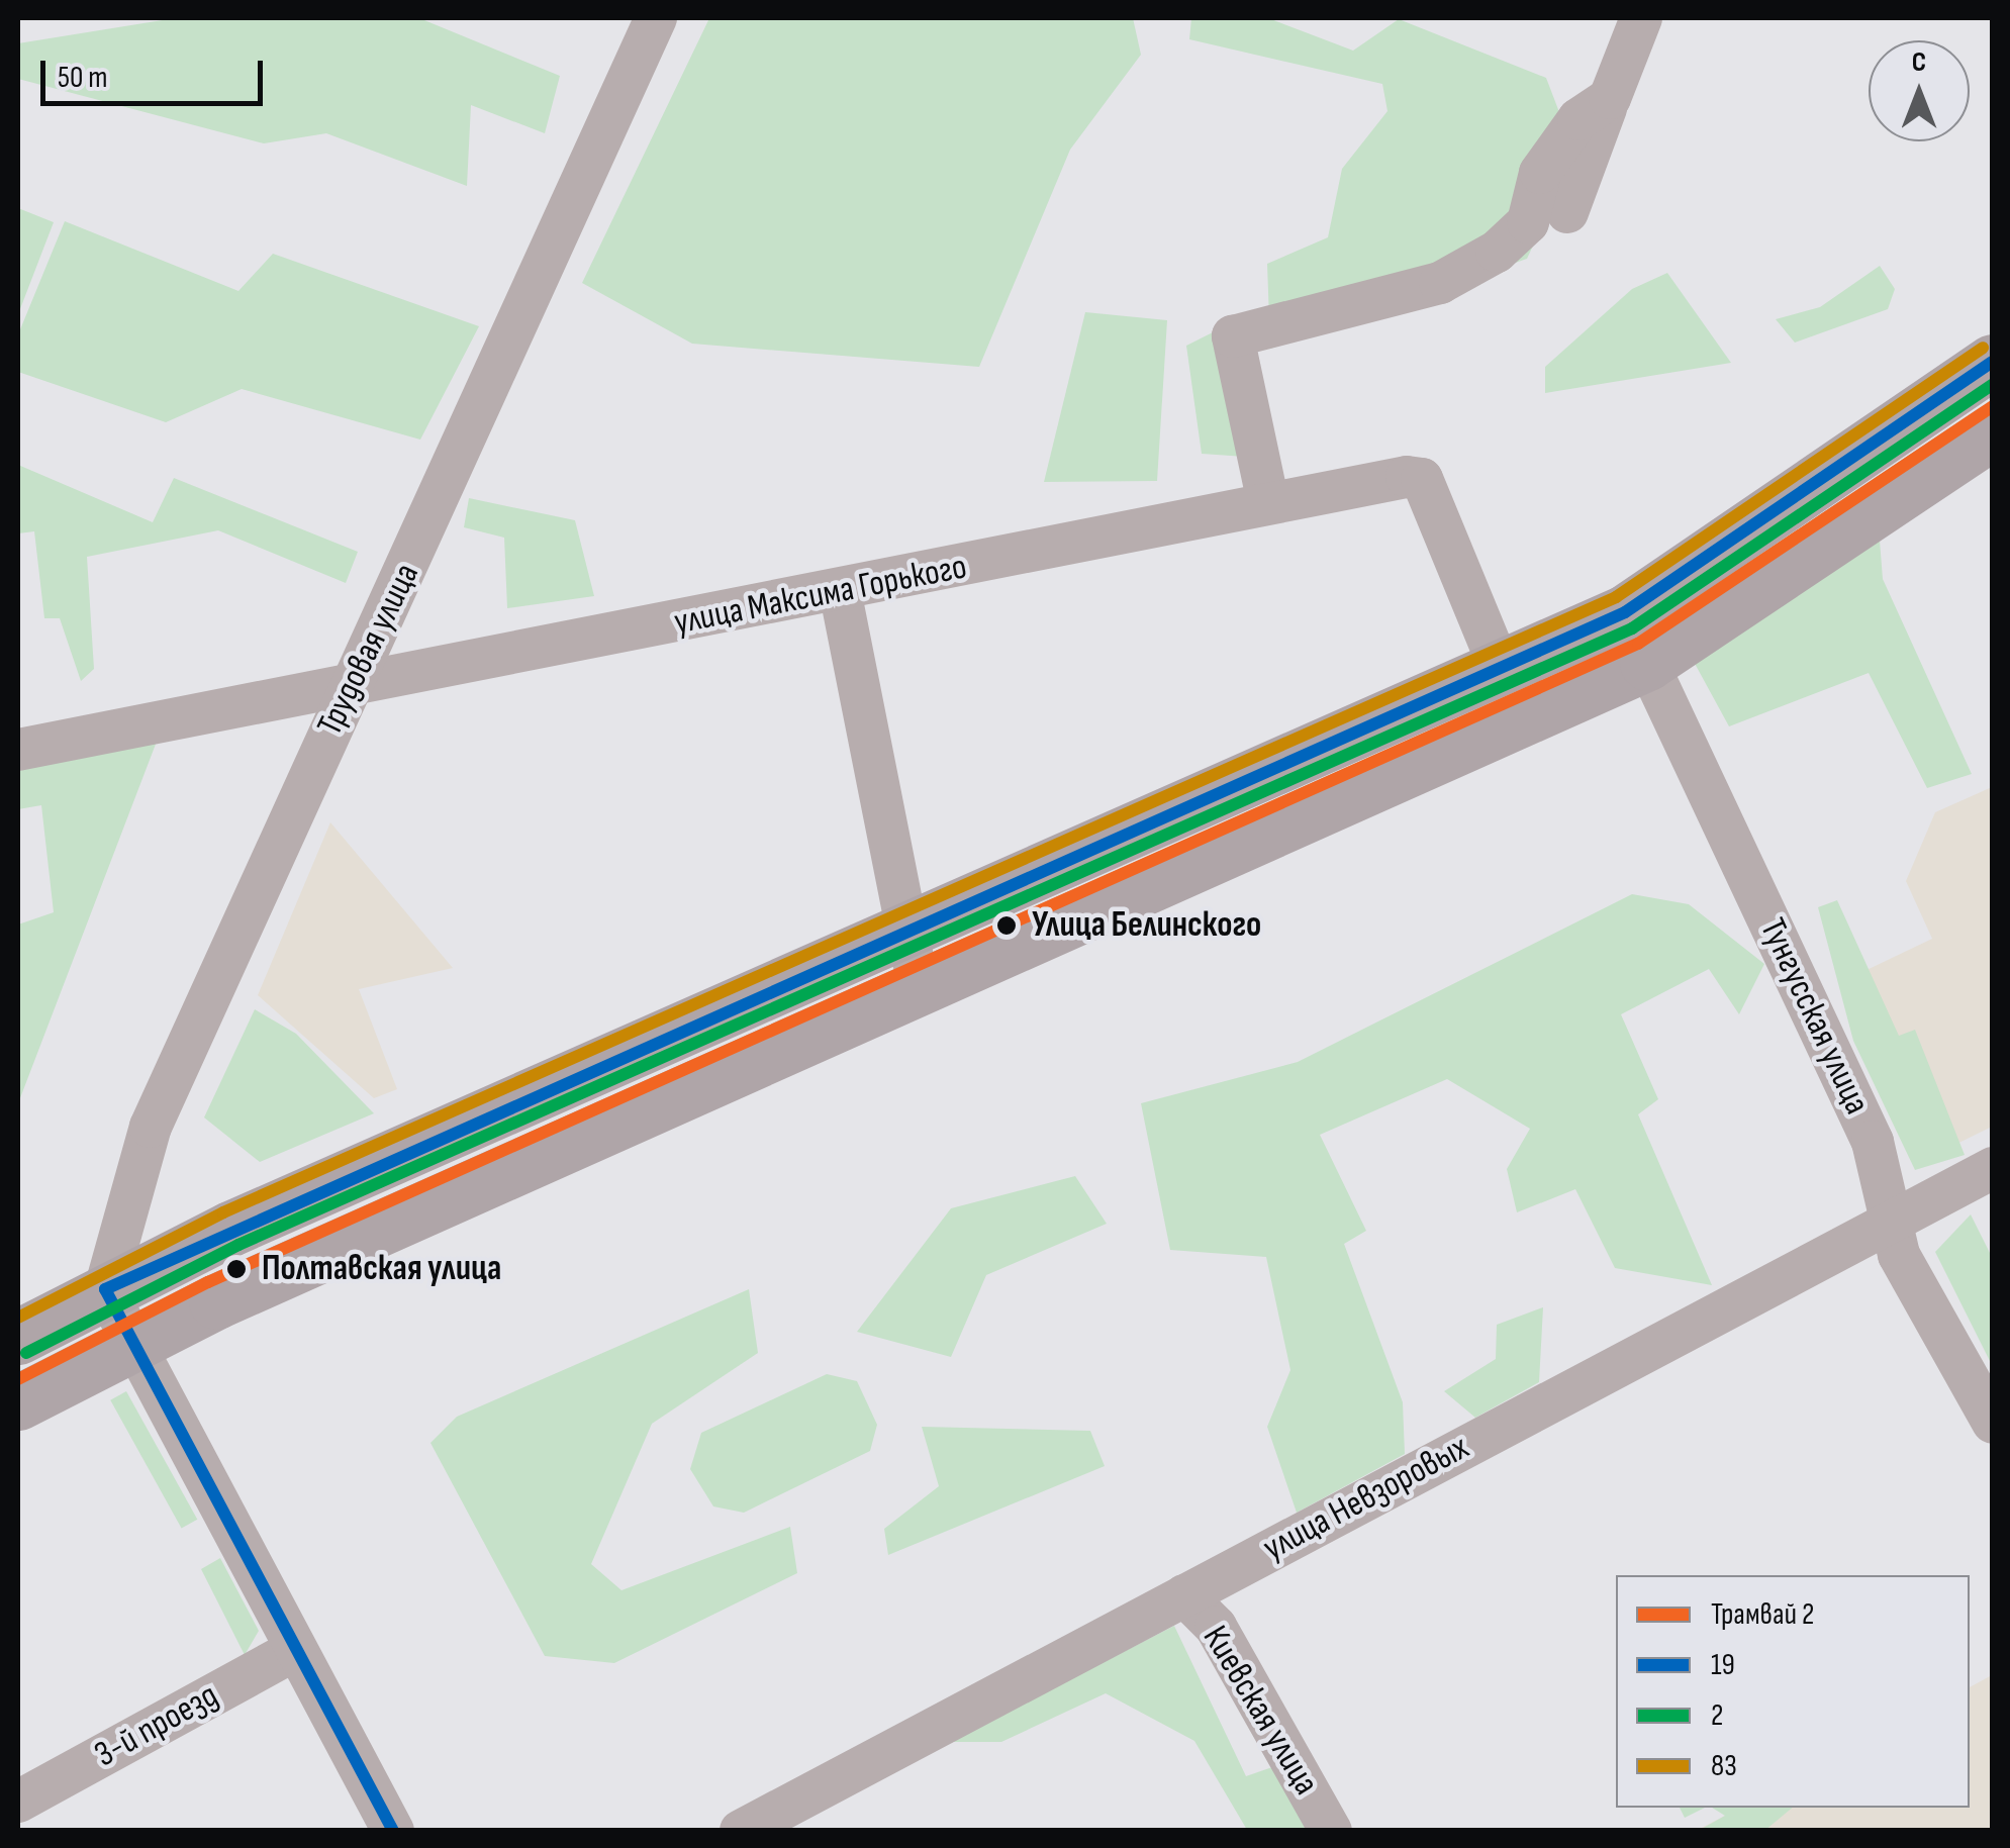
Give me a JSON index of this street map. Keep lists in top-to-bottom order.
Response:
{
  "streets": {
    "street": [
      "улица Максима Горького",
      "Трудовая улица",
      "Тунгусская улица",
      "улица Невзоровых",
      "Киевская улица",
      "3-й проезд"
    ]
  },
  "crossings": [
    ["улица Максима Горького", "Трудовая улица"],
    ["Тунгусская улица", "улица Невзоровых"],
    ["улица Невзоровых", "Киевская улица"]
  ],
  "places": ["Улица Белинского", "Полтавская улица"],
  "lines": [
    "transit line 83",
    "transit line 19",
    "transit line 2",
    "tram line 2"
  ],
  "legend": [
    "Трамвай 2",
    "19",
    "2",
    "83"
  ],
  "scale_bar": "50 m",
  "north": "top"
}
